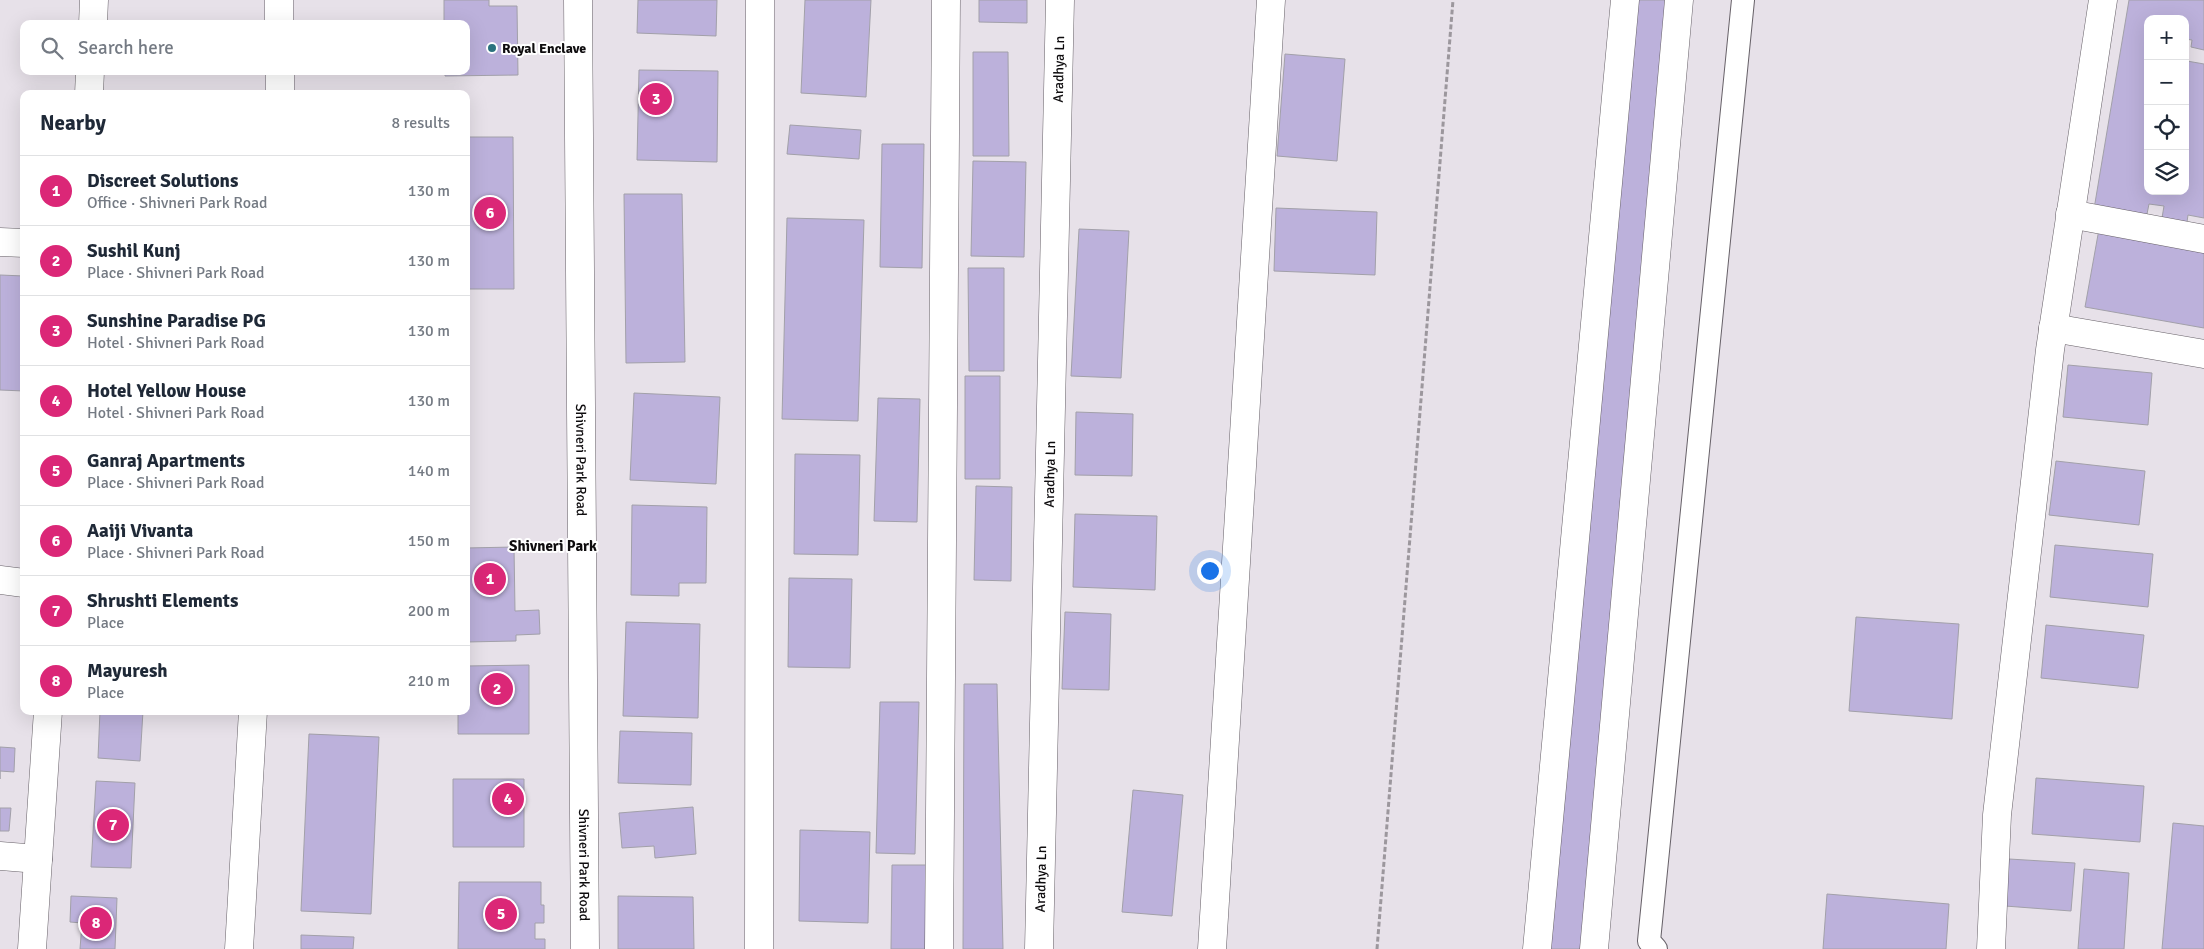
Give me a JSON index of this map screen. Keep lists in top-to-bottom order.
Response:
{
  "streets": {
    "street": ["Aradhya Ln", "Shivneri Park Road"]
  },
  "districts": ["Shivneri Park"],
  "places": ["Royal Enclave"],
  "page": {
    "map_buttons": ["+", "−"],
    "search": "Search here",
    "pins": [
      "3",
      "6",
      "1",
      "2",
      "4",
      "7",
      "5",
      "8"
    ],
    "heading": ["Nearby", "8 results"],
    "list": [
      {
        "mark": "1",
        "name": "Discreet Solutions",
        "note": "Office · Shivneri Park Road",
        "value": "130 m"
      },
      {
        "mark": "2",
        "name": "Sushil Kunj",
        "note": "Place · Shivneri Park Road",
        "value": "130 m"
      },
      {
        "mark": "3",
        "name": "Sunshine Paradise PG",
        "note": "Hotel · Shivneri Park Road",
        "value": "130 m"
      },
      {
        "mark": "4",
        "name": "Hotel Yellow House",
        "note": "Hotel · Shivneri Park Road",
        "value": "130 m"
      },
      {
        "mark": "5",
        "name": "Ganraj Apartments",
        "note": "Place · Shivneri Park Road",
        "value": "140 m"
      },
      {
        "mark": "6",
        "name": "Aaiji Vivanta",
        "note": "Place · Shivneri Park Road",
        "value": "150 m"
      },
      {
        "mark": "7",
        "name": "Shrushti Elements",
        "note": "Place",
        "value": "200 m"
      },
      {
        "mark": "8",
        "name": "Mayuresh",
        "note": "Place",
        "value": "210 m"
      }
    ]
  }
}
